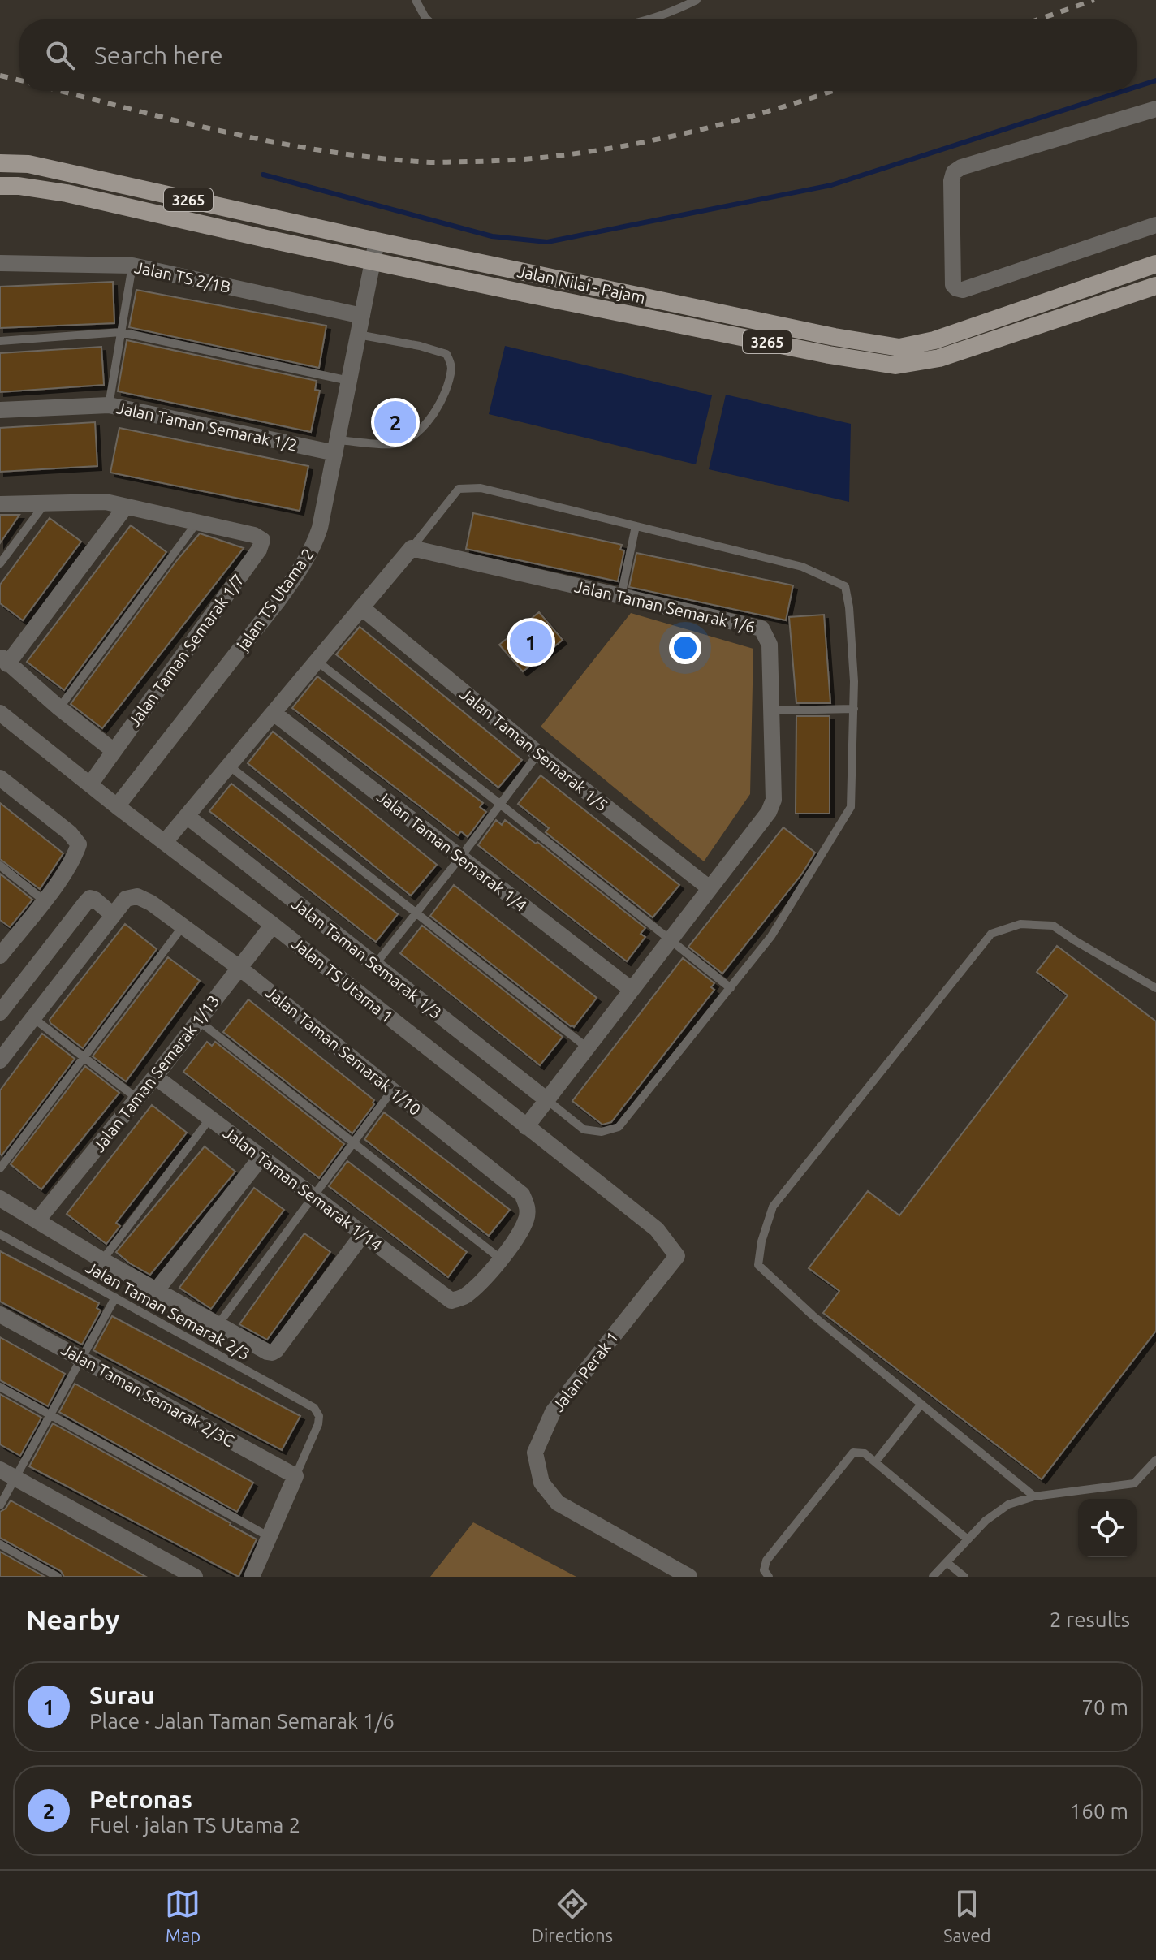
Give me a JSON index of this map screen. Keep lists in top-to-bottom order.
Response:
{
  "streets": {
    "main road": ["3265", "Jalan Nilai - Pajam"],
    "street": [
      "Jalan TS 2/1B",
      "Jalan Taman Semarak 1/2",
      "jalan TS Utama 2",
      "Jalan Taman Semarak 1/6",
      "Jalan Taman Semarak 1/7",
      "Jalan Taman Semarak 1/5",
      "Jalan Taman Semarak 1/4",
      "Jalan Taman Semarak 1/3",
      "Jalan TS Utama 1",
      "Jalan Taman Semarak 1/10",
      "Jalan Taman Semarak 1/13",
      "Jalan Taman Semarak 1/14",
      "Jalan Perak 1",
      "Jalan Taman Semarak 2/3C"
    ],
    "lane": ["Jalan Taman Semarak 2/3"]
  },
  "crossings": [
    ["Jalan TS 2/1B", "jalan TS Utama 2"],
    ["Jalan Nilai - Pajam", "jalan TS Utama 2"],
    ["Jalan Taman Semarak 1/2", "jalan TS Utama 2"],
    ["jalan TS Utama 2", "Jalan TS Utama 1"],
    ["Jalan Taman Semarak 1/6", "Jalan Taman Semarak 1/5"],
    ["Jalan Taman Semarak 1/6", "Jalan Taman Semarak 1/4"],
    ["Jalan Taman Semarak 1/6", "Jalan Taman Semarak 1/3"],
    ["Jalan Taman Semarak 1/6", "Jalan TS Utama 1"],
    ["Jalan Taman Semarak 1/7", "Jalan TS Utama 1"],
    ["Jalan TS Utama 1", "Jalan Taman Semarak 1/13"],
    ["Jalan TS Utama 1", "Jalan Perak 1"],
    ["Jalan Taman Semarak 1/10", "Jalan Taman Semarak 1/13"],
    ["Jalan Taman Semarak 1/10", "Jalan Taman Semarak 1/14"],
    ["Jalan Taman Semarak 1/13", "Jalan Taman Semarak 1/14"],
    ["Jalan Taman Semarak 2/3", "Jalan Taman Semarak 2/3C"]
  ],
  "page": {
    "search": "Search here",
    "pins": ["2", "1"],
    "heading": ["Nearby", "2 results"],
    "list": [
      {
        "mark": "1",
        "name": "Surau",
        "note": "Place · Jalan Taman Semarak 1/6",
        "value": "70 m"
      },
      {
        "mark": "2",
        "name": "Petronas",
        "note": "Fuel · jalan TS Utama 2",
        "value": "160 m"
      }
    ],
    "nav": ["Map", "Directions", "Saved"]
  }
}
